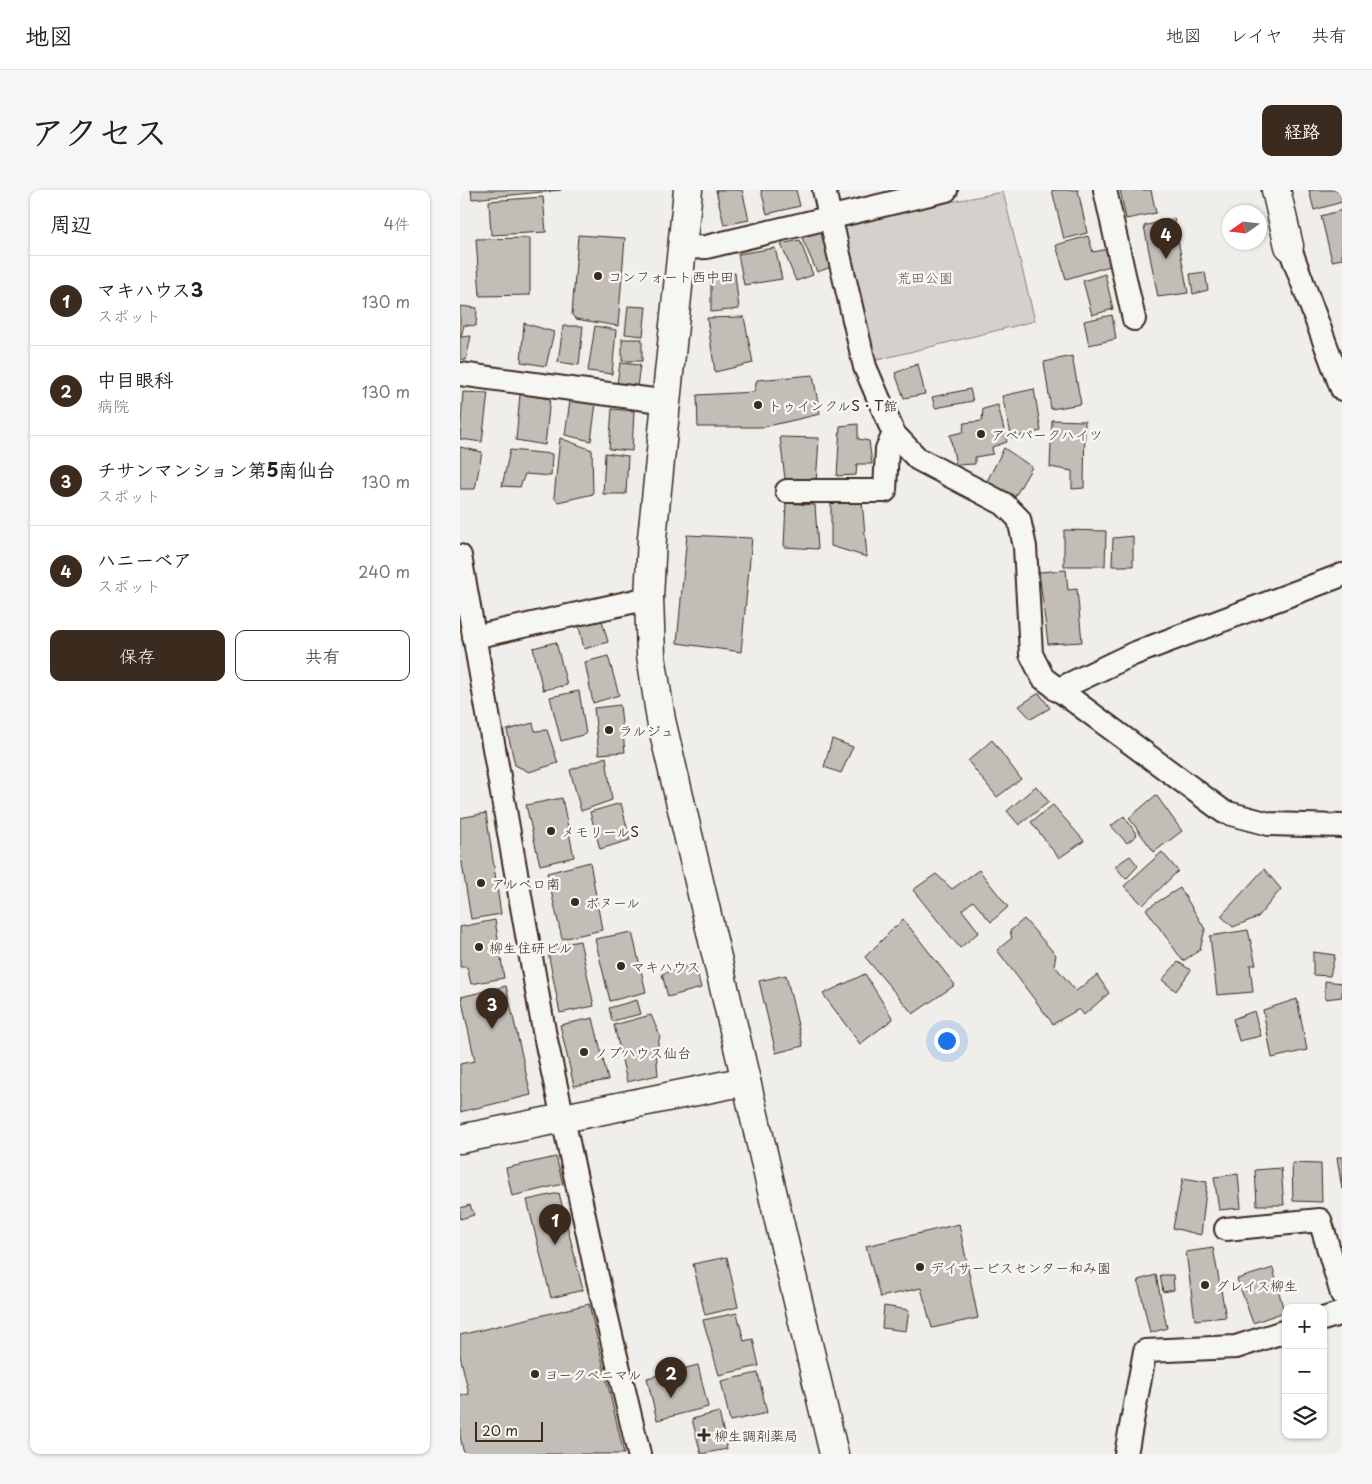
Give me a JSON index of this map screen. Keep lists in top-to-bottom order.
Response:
{
  "parks": ["荒田公園"],
  "places": {
    "other": [
      "コンフォート西中田",
      "トゥインクルS・T館",
      "アベパークハイツ",
      "ラルジュ",
      "メモリールS",
      "アルベロ南",
      "ボヌール",
      "柳生住研ビル",
      "マキハウス",
      "ノブハウス仙台",
      "デイサービスセンター和み園",
      "グレイス柳生",
      "ヨークベニマル"
    ],
    "health": ["柳生調剤薬局"]
  },
  "scale_bar": "20 m",
  "north": "left",
  "page": {
    "header": "地図",
    "nav": ["地図", "レイヤ", "共有"],
    "title": "アクセス",
    "buttons": [
      "経路",
      ["保存", "共有"]
    ],
    "heading": ["周辺", "4件"],
    "pins": [
      "4",
      "3",
      "1",
      "2"
    ],
    "list": [
      {
        "mark": "1",
        "name": "マキハウス3",
        "note": "スポット",
        "value": "130 m"
      },
      {
        "mark": "2",
        "name": "中目眼科",
        "note": "病院",
        "value": "130 m"
      },
      {
        "mark": "3",
        "name": "チサンマンション第5南仙台",
        "note": "スポット",
        "value": "130 m"
      },
      {
        "mark": "4",
        "name": "ハニーベア",
        "note": "スポット",
        "value": "240 m"
      }
    ],
    "map_buttons": ["+", "−"],
    "scale": "20 m"
  }
}
